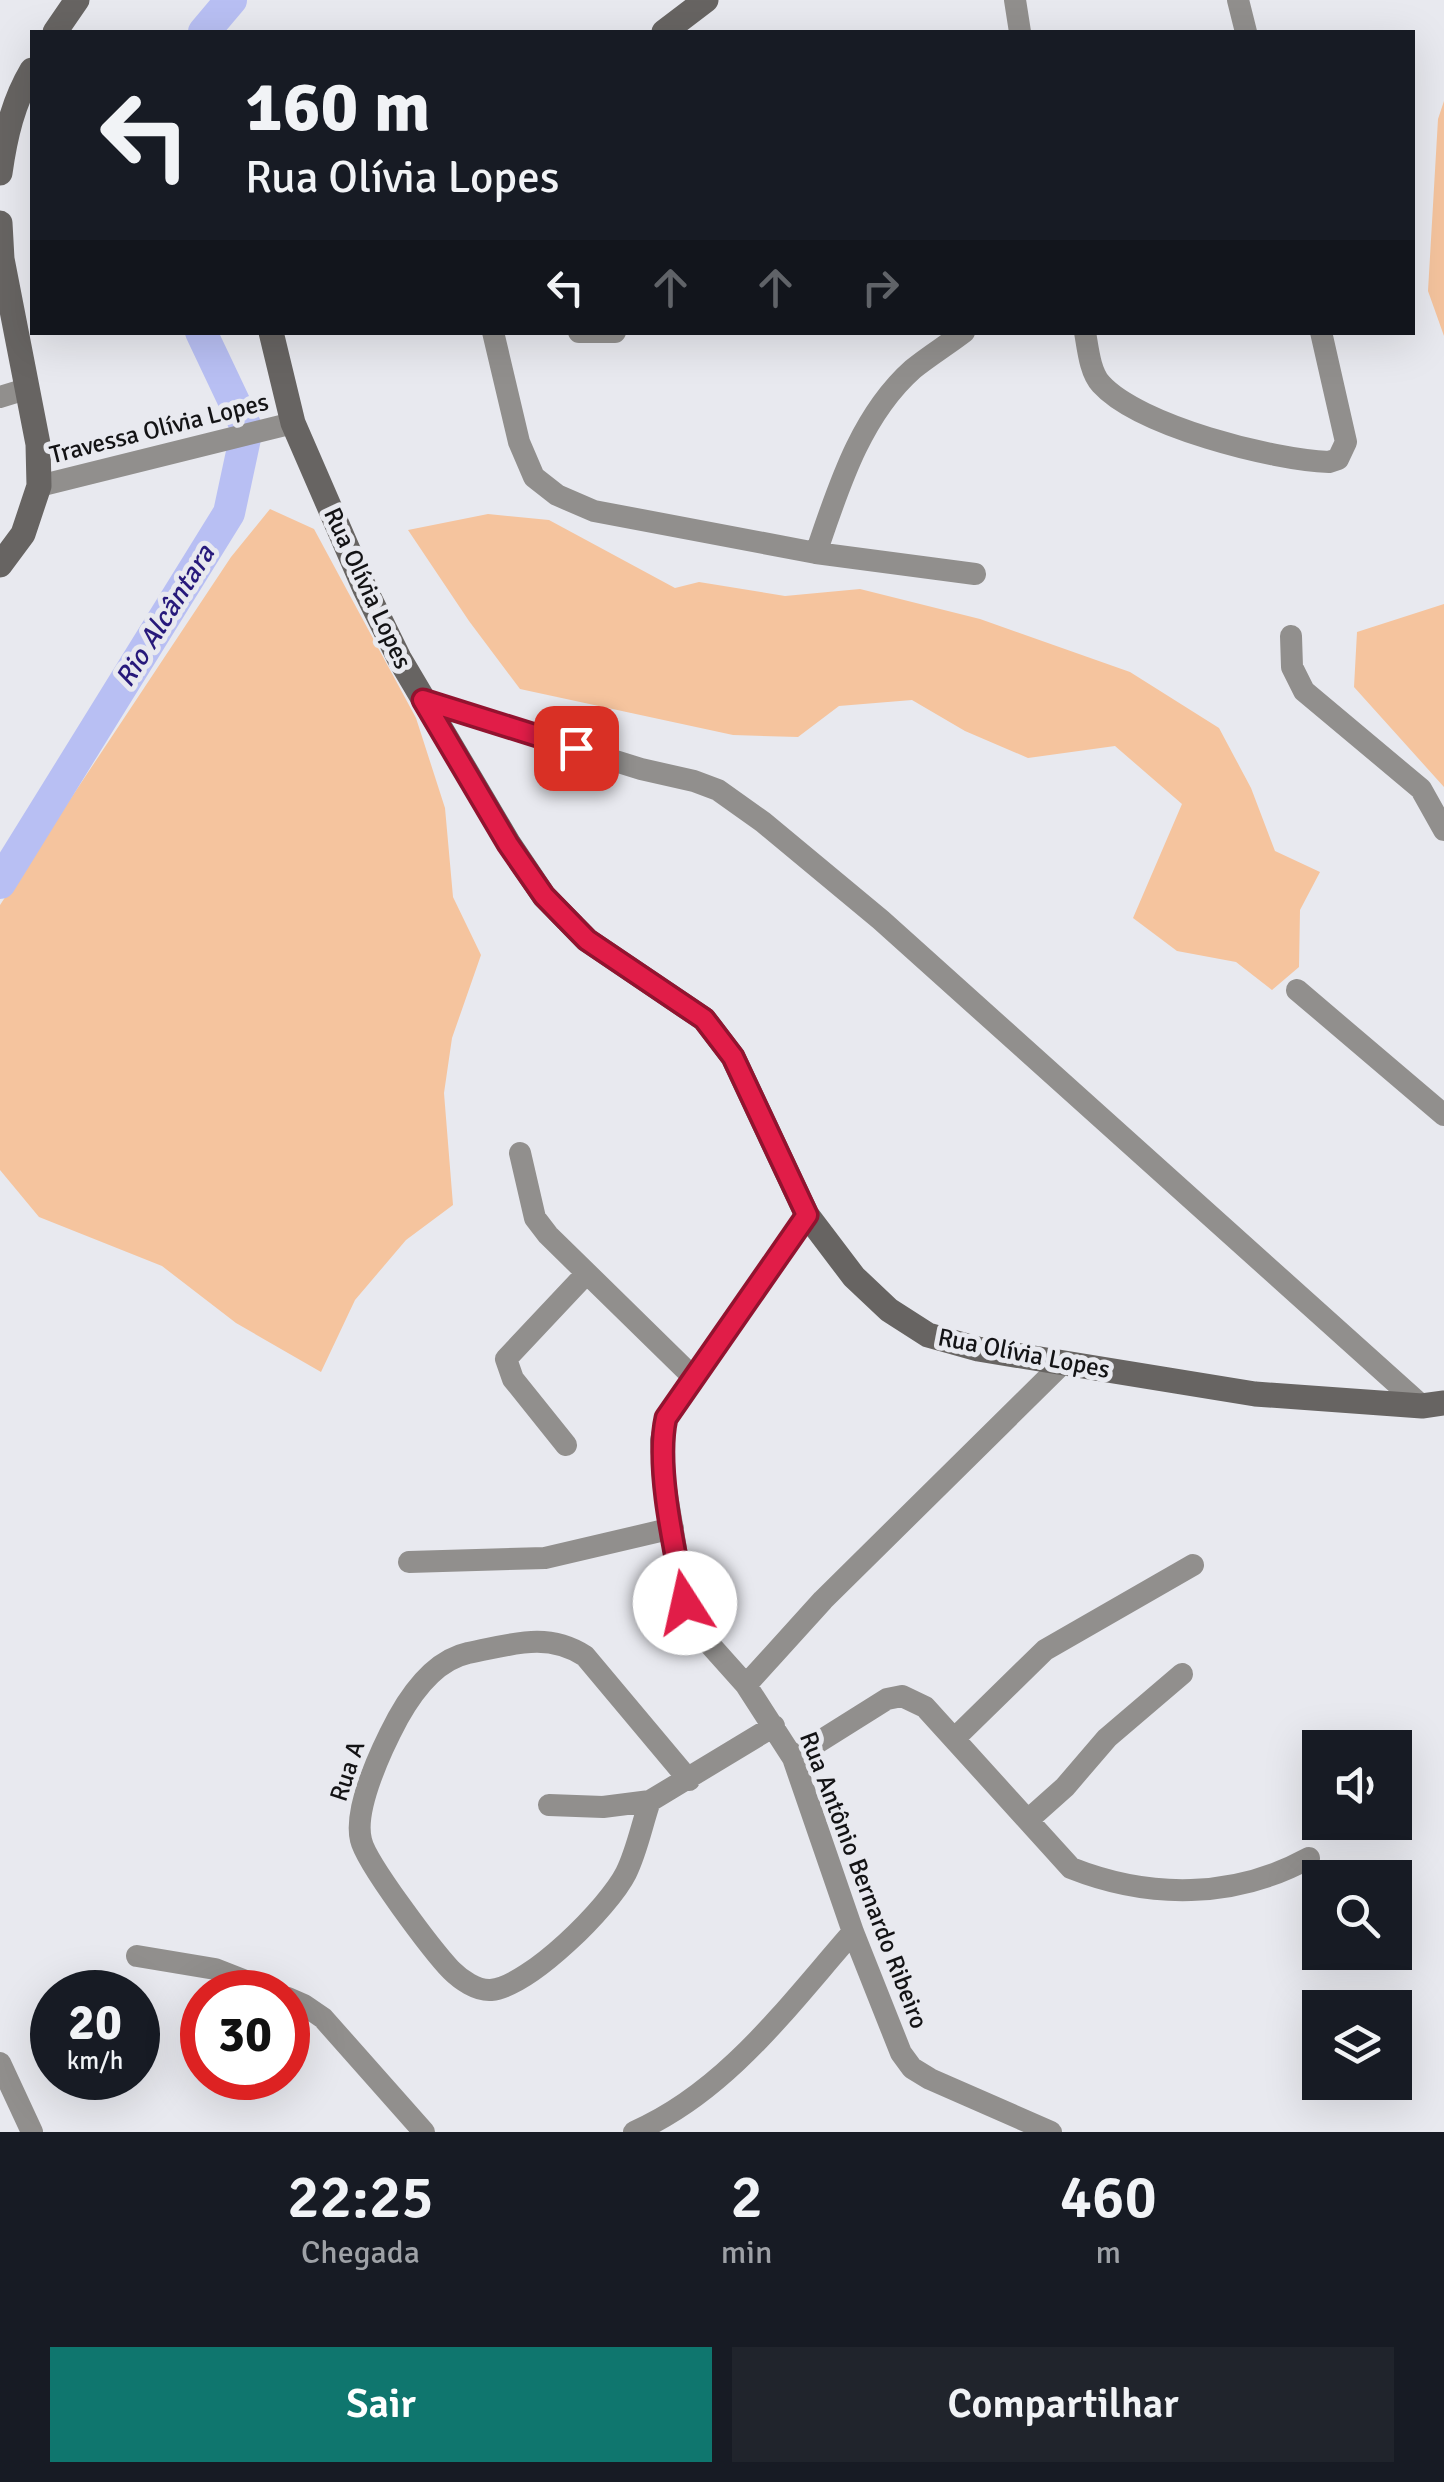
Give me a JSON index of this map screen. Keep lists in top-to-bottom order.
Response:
{
  "streets": {
    "street": [
      "Travessa Olívia Lopes",
      "Rua Olívia Lopes",
      "Rua A",
      "Rua Antônio Bernardo Ribeiro"
    ]
  },
  "crossings": [
    ["Travessa Olívia Lopes", "Rua Olívia Lopes"],
    ["Rua Olívia Lopes", "Rua Antônio Bernardo Ribeiro"]
  ],
  "water": ["Rio Alcântara"],
  "page": {
    "turn": ["160 m", "Rua Olívia Lopes"],
    "speed": "20 km/h",
    "limit": "30",
    "eta": [
      "22:25",
      "Chegada",
      "2",
      "min",
      "460",
      "m"
    ],
    "buttons": ["Sair", "Compartilhar"]
  }
}
